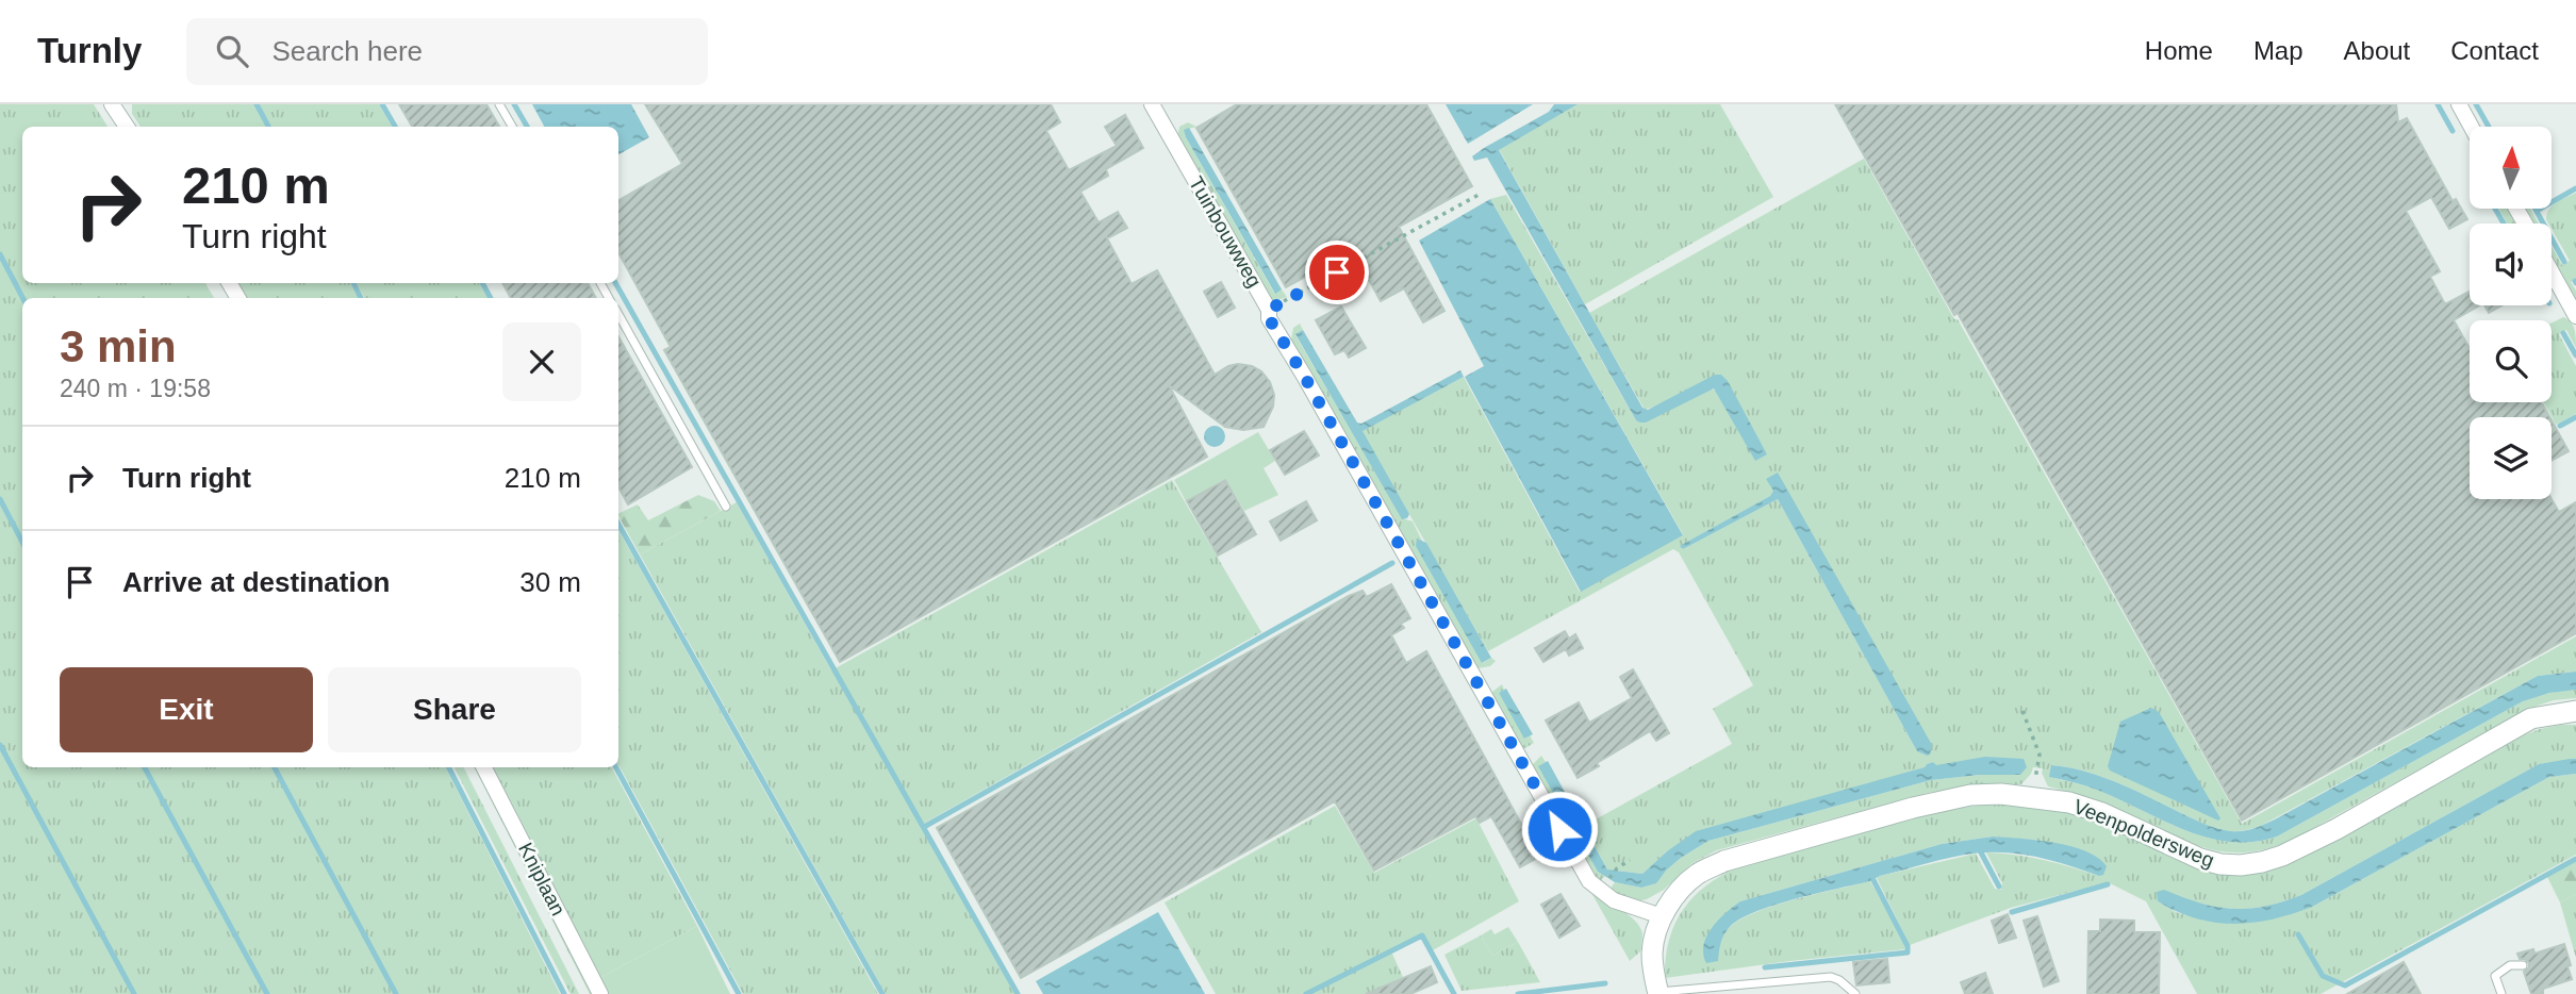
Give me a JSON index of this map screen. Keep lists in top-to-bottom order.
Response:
{
  "streets": {
    "street": ["Tuinbouwweg", "Veenpoldersweg", "Kniplaan"]
  },
  "crossings": [
    ["Tuinbouwweg", "Veenpoldersweg"]
  ],
  "north": "top",
  "page": {
    "header": "Turnly",
    "search": "Search here",
    "nav": [
      "Home",
      "Map",
      "About",
      "Contact"
    ],
    "turn": ["210 m", "Turn right"],
    "heading": ["3 min", "240 m · 19:58"],
    "list": [
      {
        "name": "Turn right",
        "value": "210 m"
      },
      {
        "name": "Arrive at destination",
        "value": "30 m"
      }
    ],
    "buttons": ["Exit", "Share"]
  }
}
